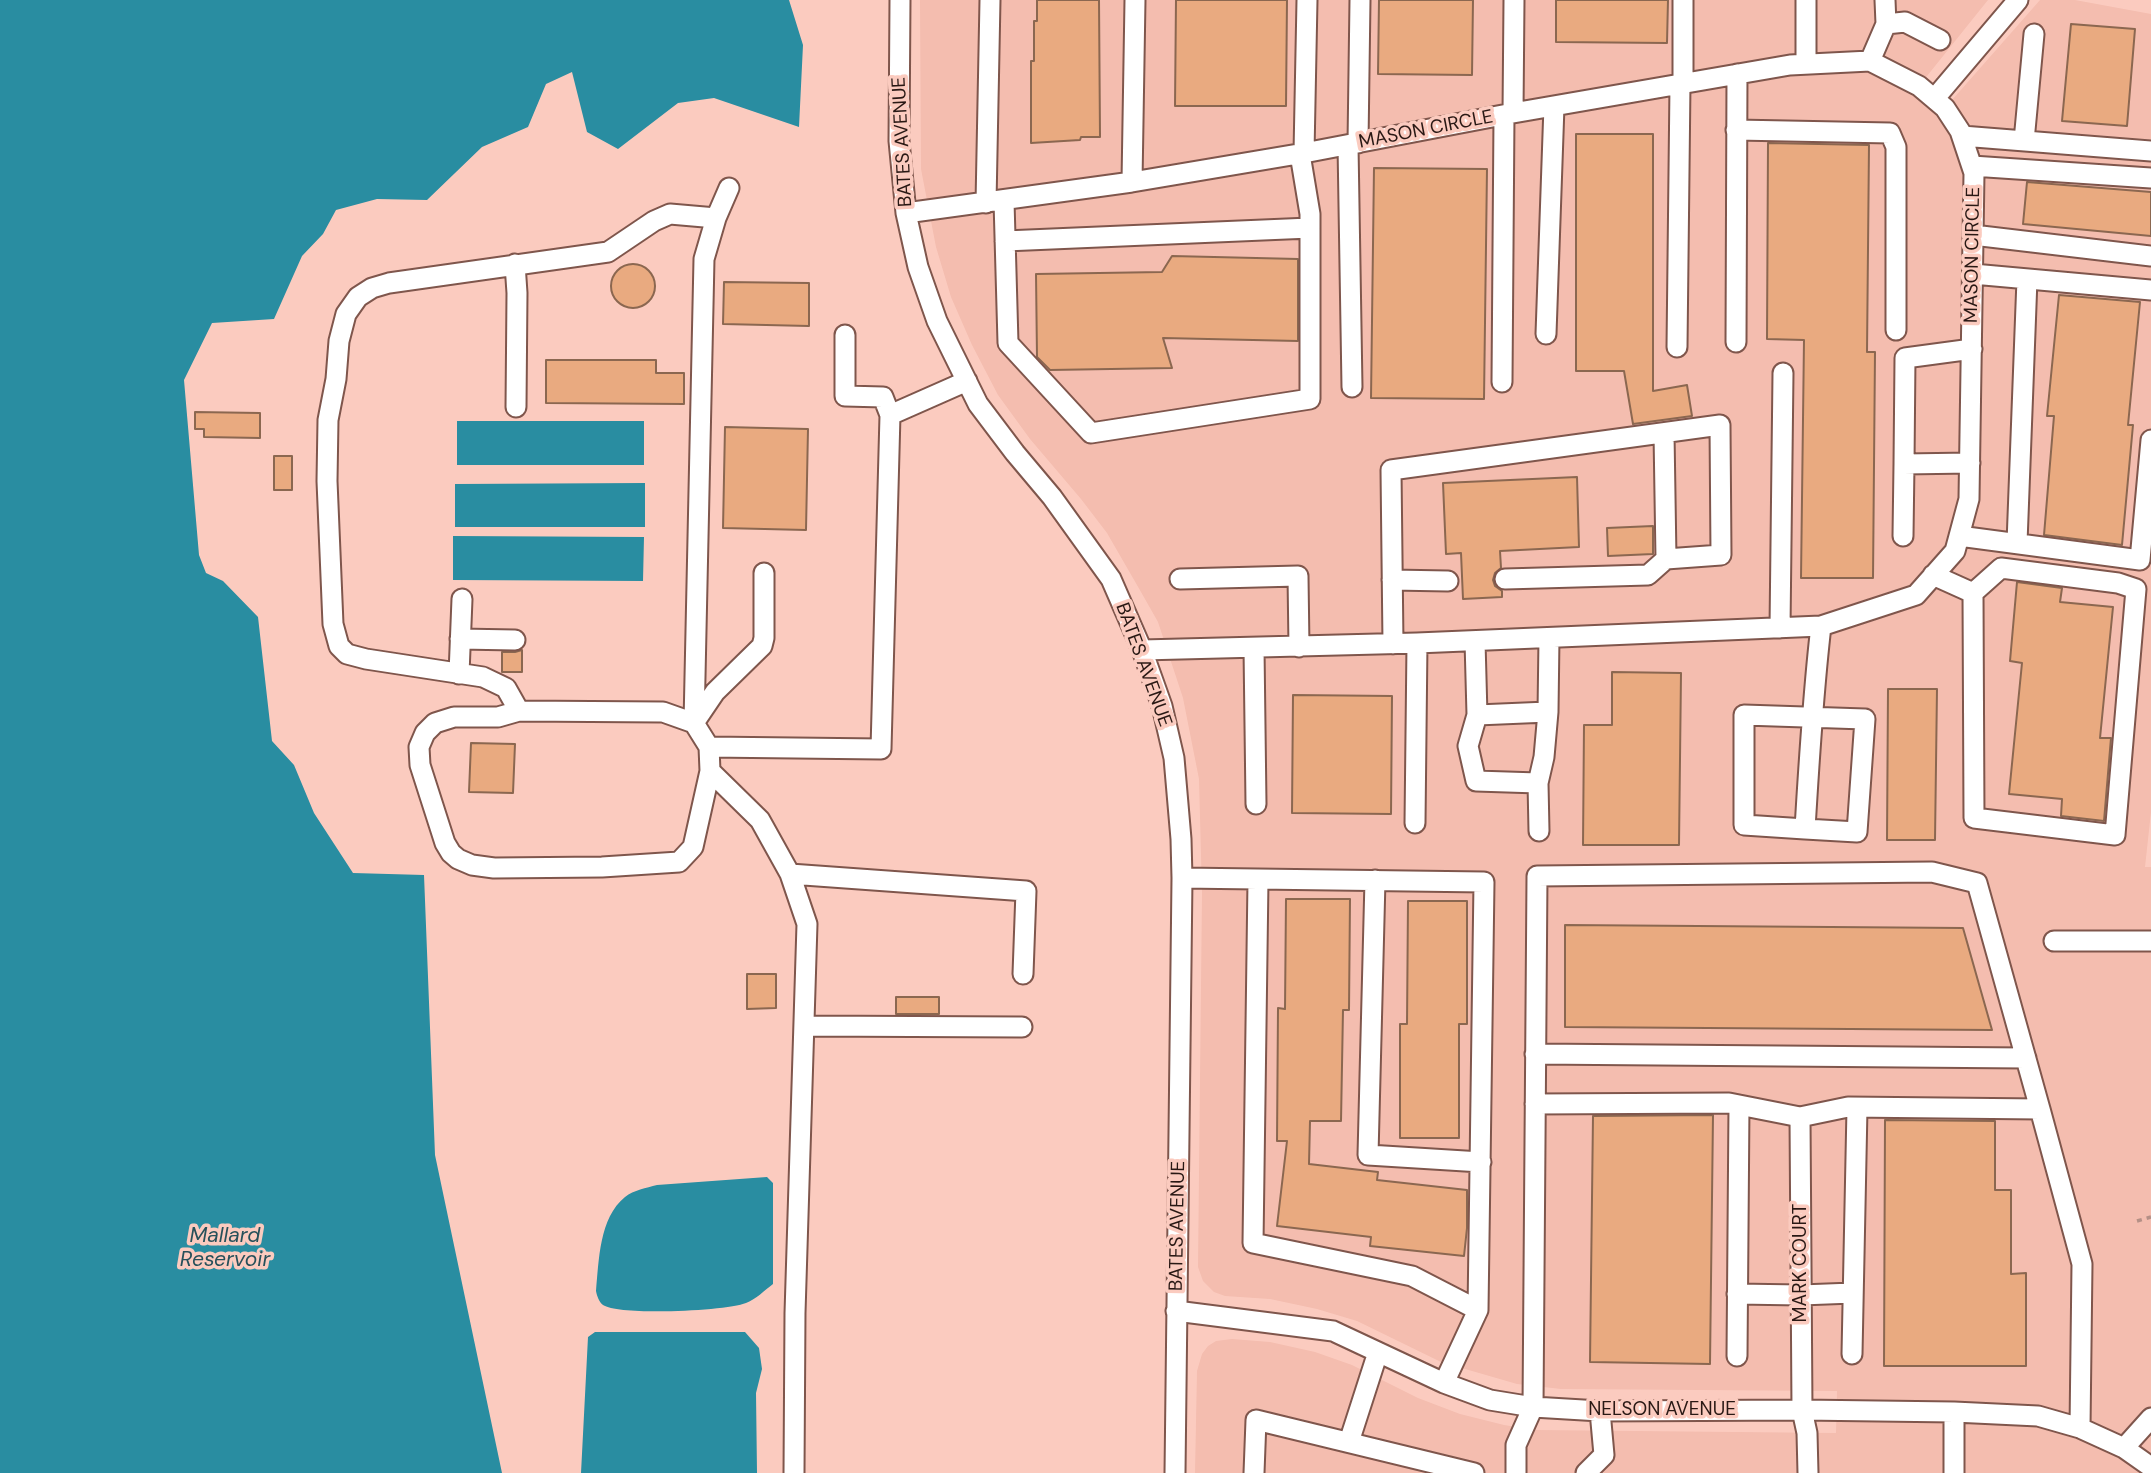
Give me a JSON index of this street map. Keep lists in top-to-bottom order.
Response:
{
  "streets": {
    "street": [
      "MASON CIRCLE",
      "BATES AVENUE",
      "MARK COURT",
      "NELSON AVENUE"
    ]
  },
  "crossings": [
    ["MASON CIRCLE", "BATES AVENUE"],
    ["BATES AVENUE", "NELSON AVENUE"],
    ["MARK COURT", "NELSON AVENUE"]
  ],
  "water": ["Mallard Reservoir"]
}
